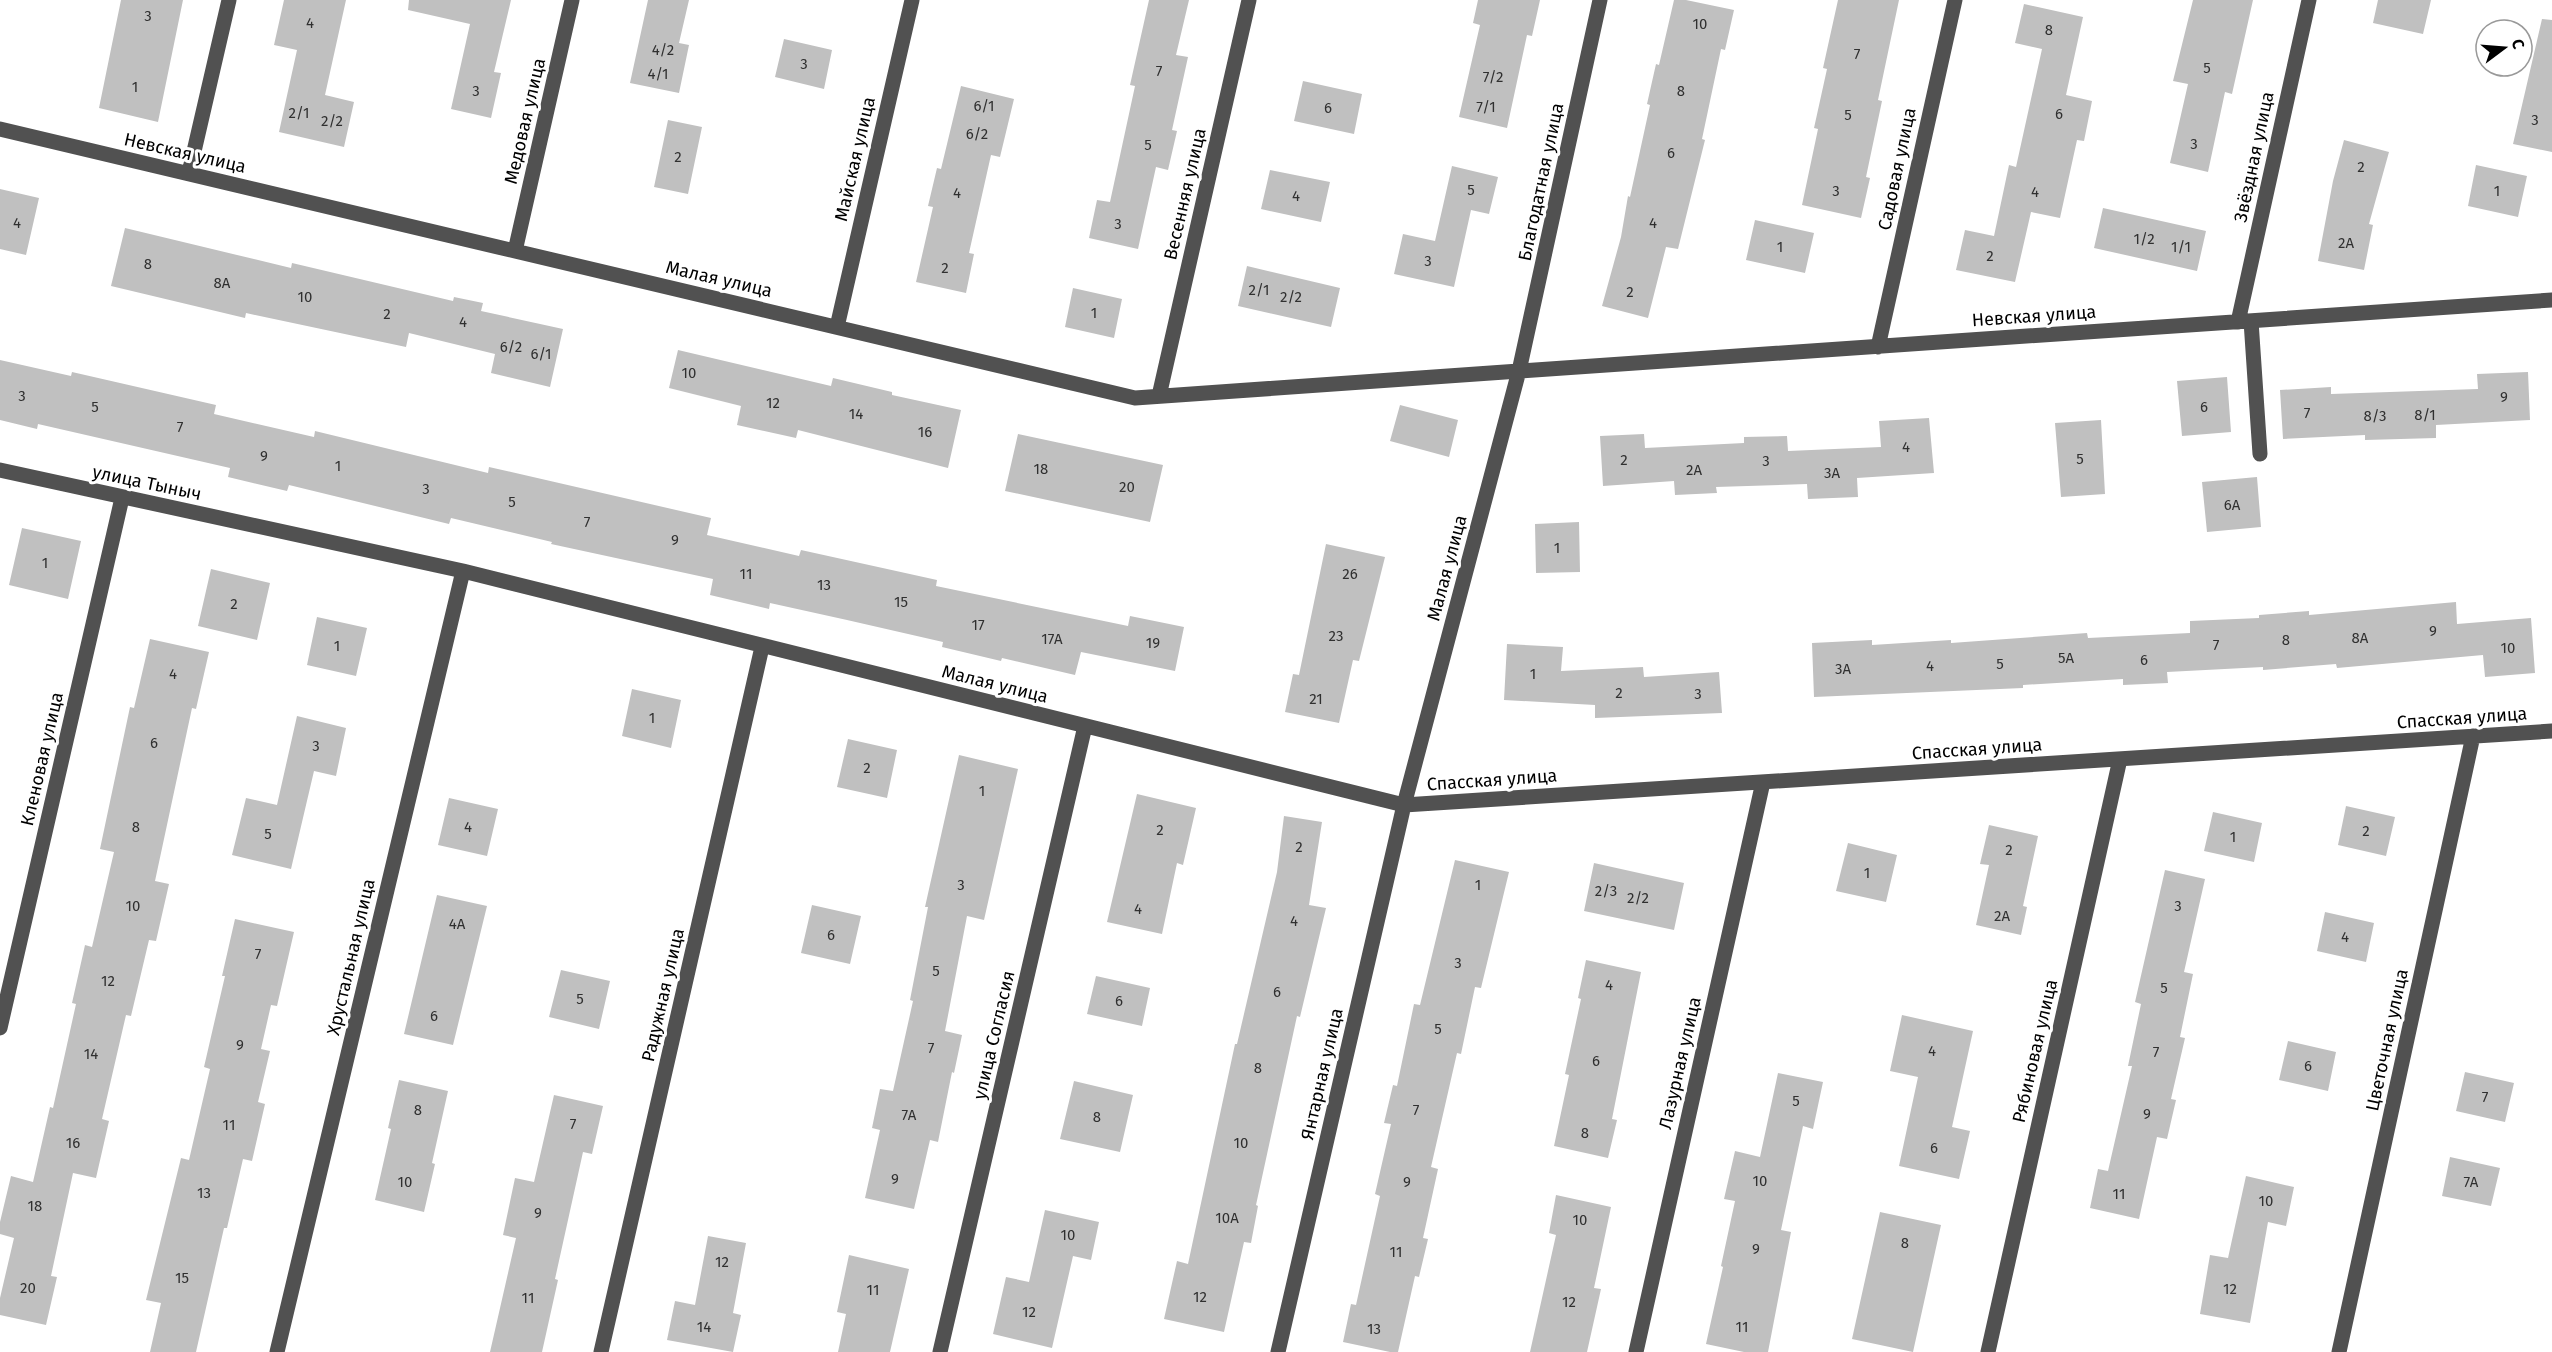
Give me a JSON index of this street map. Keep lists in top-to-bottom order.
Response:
{
  "streets": {
    "street": [
      "Медовая улица",
      "Невская улица",
      "Звёздная улица",
      "Майская улица",
      "Садовая улица",
      "Благодатная улица",
      "Весенняя улица",
      "Малая улица",
      "улица Тыныч",
      "Спасская улица",
      "Кленовая улица",
      "Хрустальная улица",
      "Радужная улица",
      "улица Согласия",
      "Цветочная улица",
      "Рябиновая улица",
      "Лазурная улица",
      "Янтарная улица"
    ]
  },
  "crossings": [
    ["Медовая улица", "Малая улица"],
    ["Невская улица", "Звёздная улица"],
    ["Невская улица", "Садовая улица"],
    ["Невская улица", "Благодатная улица"],
    ["Невская улица", "Малая улица"],
    ["Майская улица", "Малая улица"],
    ["Благодатная улица", "Малая улица"],
    ["Весенняя улица", "Малая улица"],
    ["Малая улица", "улица Тыныч"],
    ["Малая улица", "Спасская улица"],
    ["Малая улица", "Хрустальная улица"],
    ["Малая улица", "Радужная улица"],
    ["Малая улица", "улица Согласия"],
    ["Малая улица", "Янтарная улица"],
    ["улица Тыныч", "Кленовая улица"],
    ["Спасская улица", "Цветочная улица"],
    ["Спасская улица", "Рябиновая улица"],
    ["Спасская улица", "Лазурная улица"],
    ["Спасская улица", "Янтарная улица"]
  ],
  "house_numbers": [
    "3",
    "4",
    "10",
    "8",
    "4/2",
    "7",
    "3",
    "5",
    "7",
    "4/1",
    "7/2",
    "1",
    "3",
    "8",
    "6/1",
    "7/1",
    "6",
    "2/1",
    "6",
    "5",
    "3",
    "2/2",
    "6/2",
    "3",
    "5",
    "6",
    "2",
    "2",
    "5",
    "3",
    "1",
    "4",
    "4",
    "4",
    "4",
    "4",
    "3",
    "1/2",
    "2А",
    "1",
    "1/1",
    "2",
    "3",
    "8",
    "2",
    "8А",
    "2/1",
    "2",
    "10",
    "2/2",
    "1",
    "2",
    "4",
    "6/2",
    "6/1",
    "10",
    "3",
    "9",
    "12",
    "5",
    "6",
    "7",
    "14",
    "8/1",
    "8/3",
    "7",
    "16",
    "4",
    "9",
    "5",
    "2",
    "3",
    "1",
    "18",
    "2А",
    "3А",
    "20",
    "3",
    "5",
    "6А",
    "7",
    "9",
    "1",
    "1",
    "11",
    "26",
    "13",
    "15",
    "2",
    "17",
    "9",
    "23",
    "8А",
    "17А",
    "8",
    "19",
    "7",
    "1",
    "10",
    "5А",
    "6",
    "5",
    "4",
    "3А",
    "4",
    "1",
    "2",
    "3",
    "21",
    "1",
    "6",
    "3",
    "2",
    "1",
    "8",
    "4",
    "2",
    "2",
    "5",
    "1",
    "2",
    "2",
    "1",
    "3",
    "1",
    "2/3",
    "2/2",
    "10",
    "3",
    "4",
    "2А",
    "4",
    "4А",
    "6",
    "4",
    "7",
    "3",
    "5",
    "12",
    "4",
    "5",
    "6",
    "5",
    "6",
    "6",
    "5",
    "9",
    "7",
    "4",
    "7",
    "14",
    "6",
    "6",
    "8",
    "7",
    "5",
    "8",
    "7",
    "9",
    "7А",
    "8",
    "7",
    "11",
    "8",
    "16",
    "10",
    "6",
    "9",
    "10",
    "10",
    "9",
    "7А",
    "13",
    "11",
    "10",
    "18",
    "9",
    "10А",
    "10",
    "10",
    "8",
    "9",
    "11",
    "12",
    "15",
    "20",
    "12",
    "11",
    "12",
    "11",
    "12",
    "12",
    "14",
    "11",
    "13"
  ],
  "north": "right"
}
